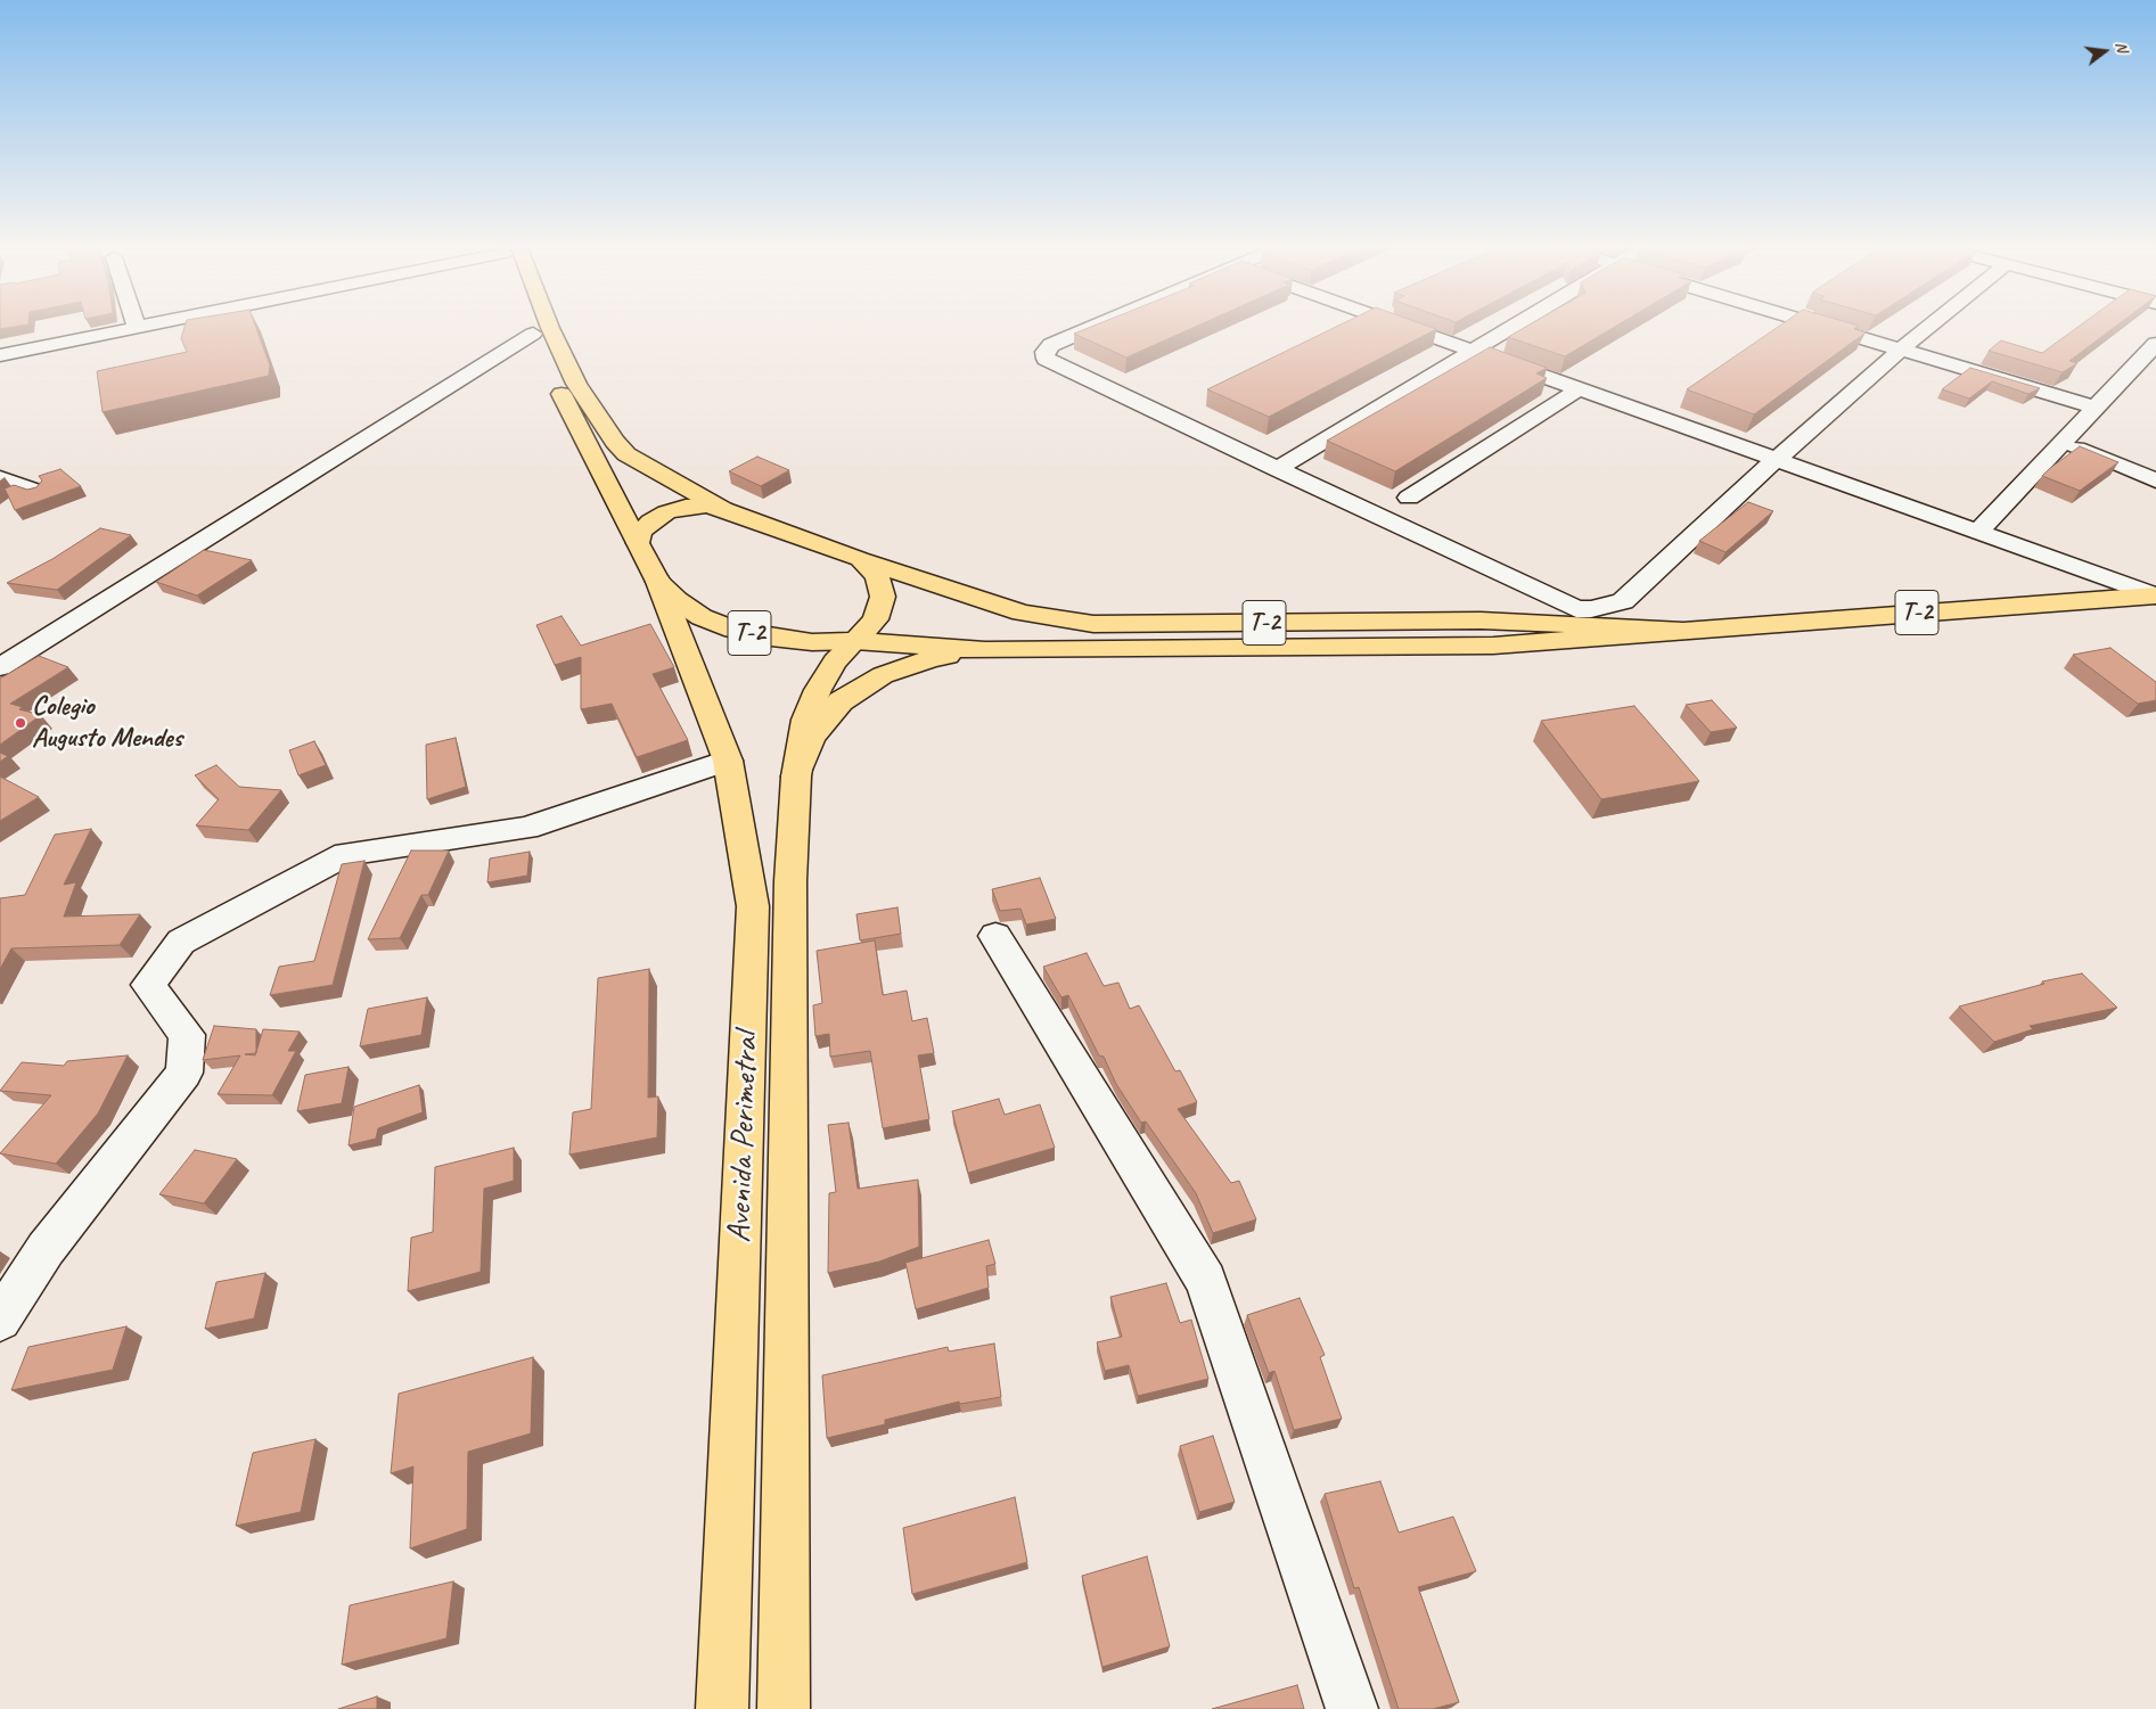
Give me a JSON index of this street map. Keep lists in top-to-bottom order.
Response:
{
  "streets": {
    "main road": ["T-2", "Avenida Perimetral"]
  },
  "crossings": [
    ["T-2", "Avenida Perimetral"]
  ],
  "places": ["Colegio Augusto Mendes"],
  "north": "right"
}
